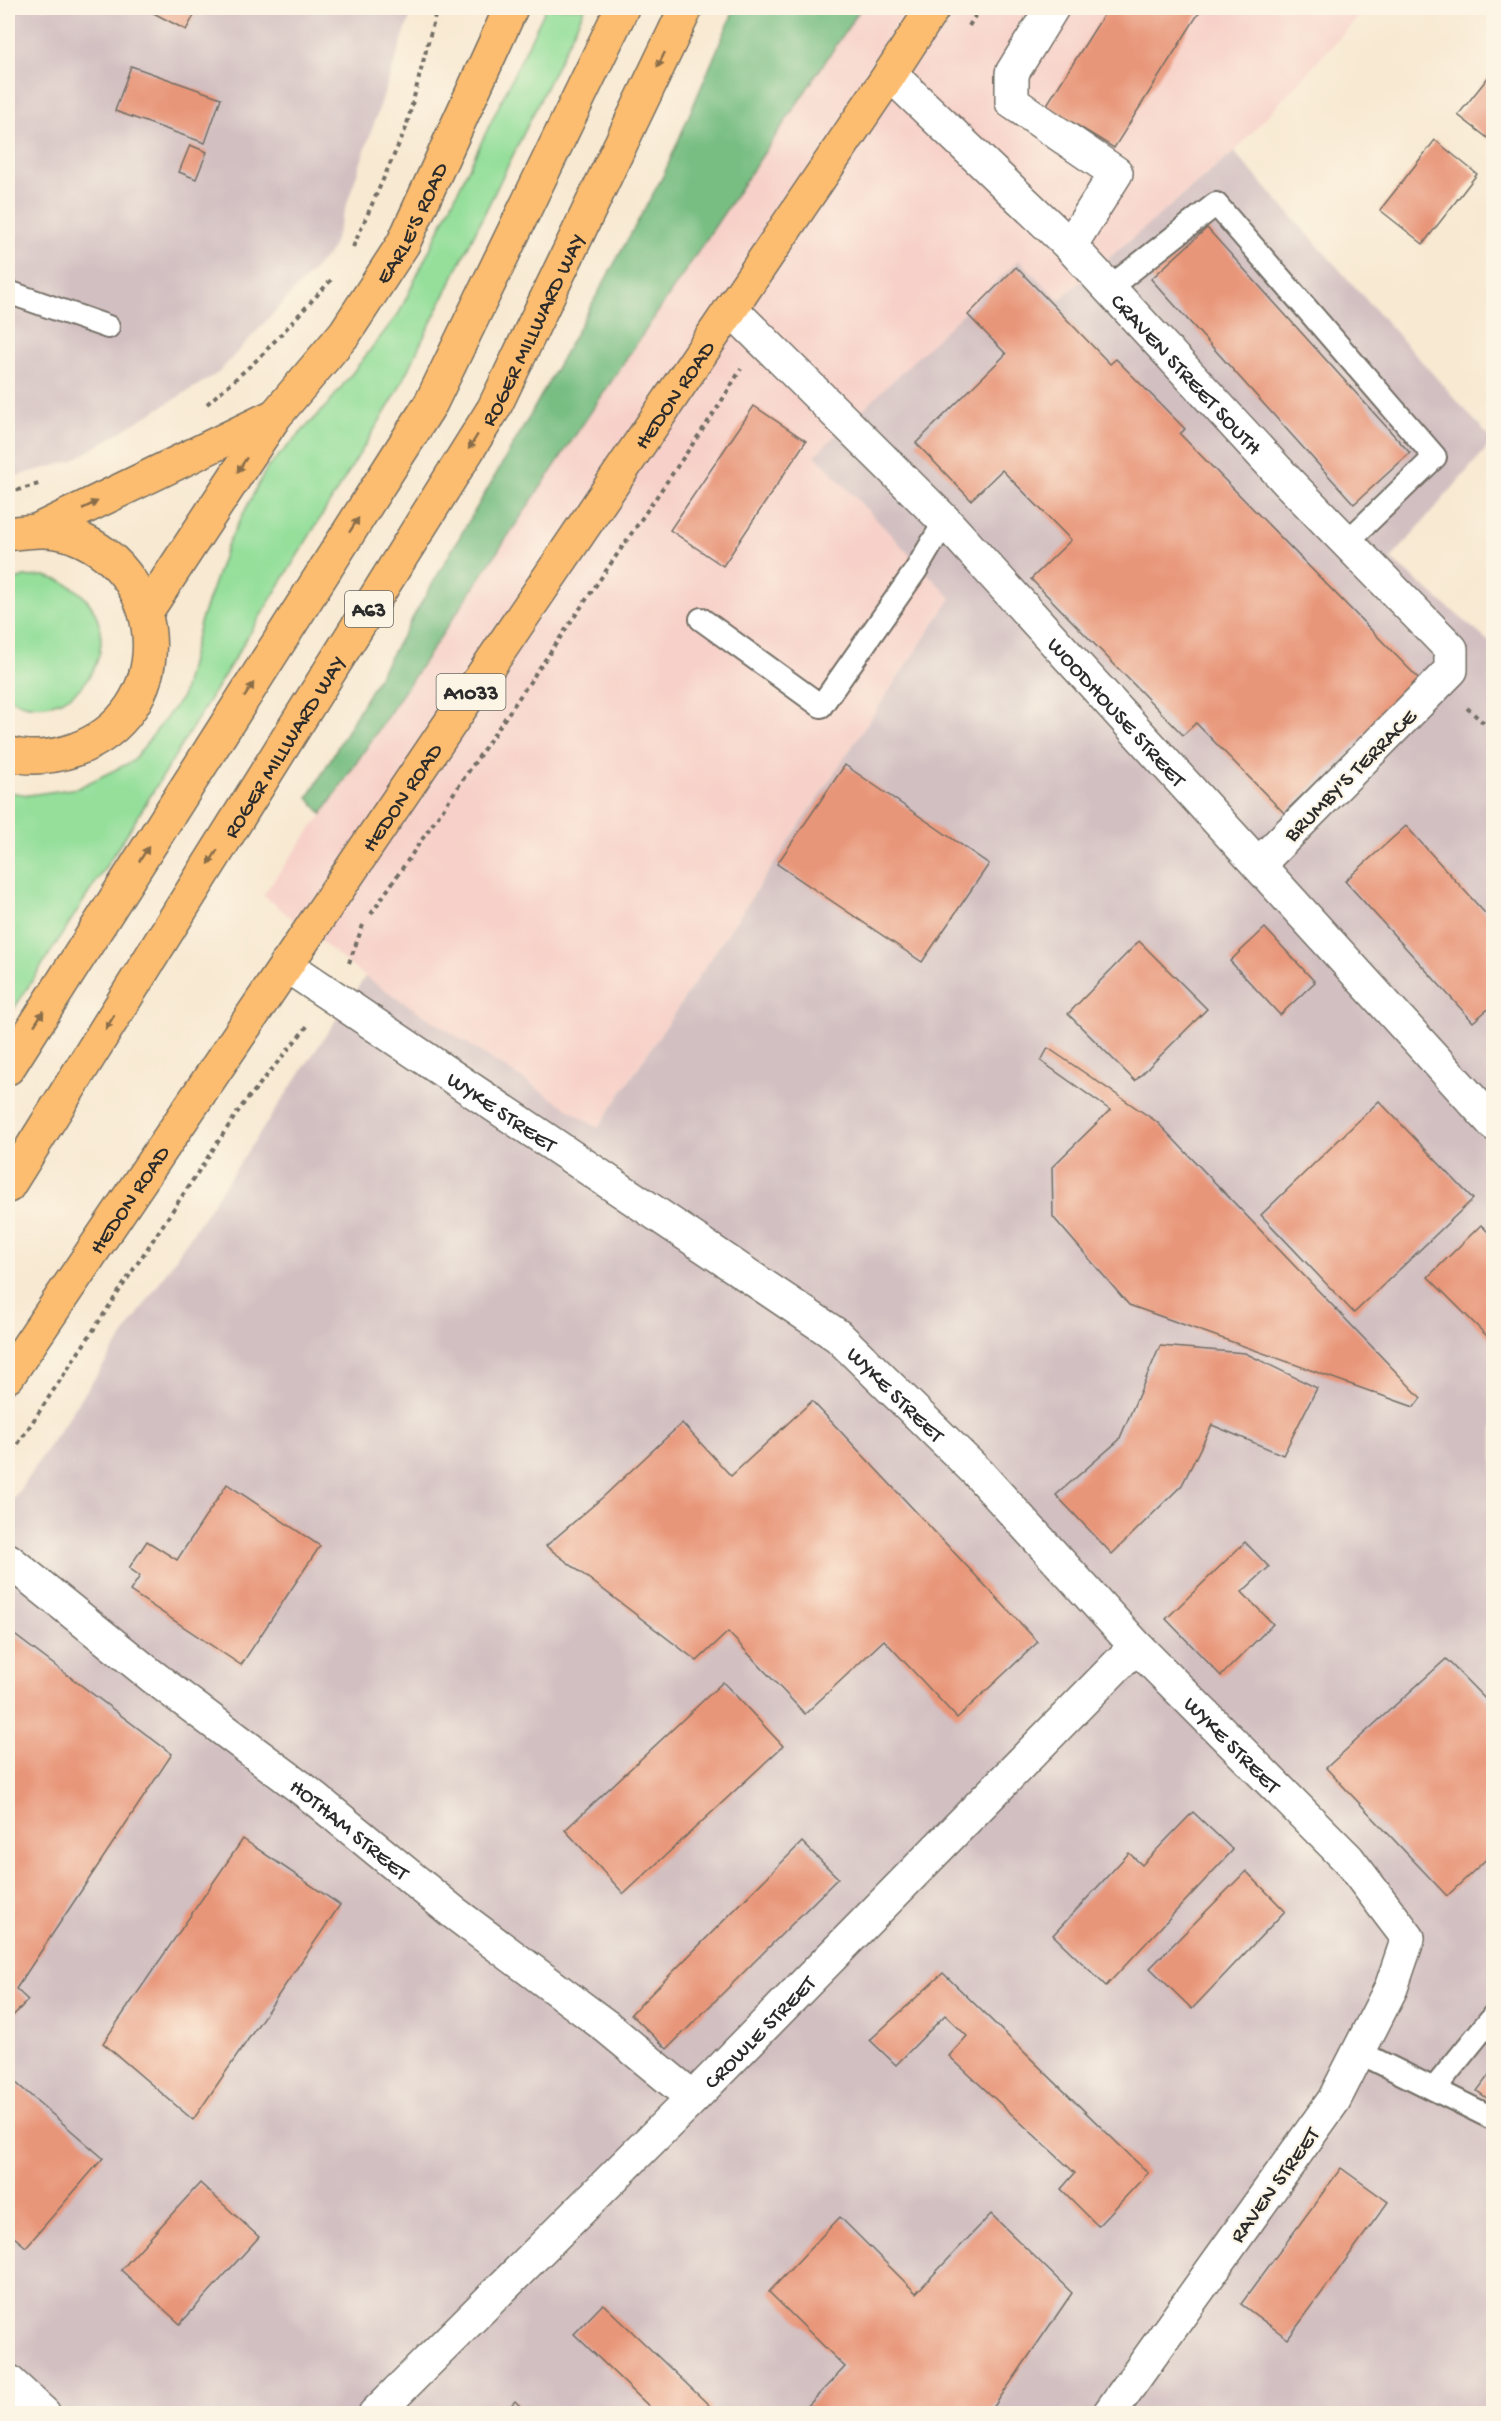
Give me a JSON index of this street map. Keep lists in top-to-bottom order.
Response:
{
  "streets": {
    "highway": [
      "EARLE'S ROAD",
      "ROGER MILLWARD WAY",
      "HEDON ROAD",
      "A63",
      "A1033"
    ],
    "street": [
      "CRAVEN STREET SOUTH",
      "WOODHOUSE STREET",
      "BRUMBY'S TERRACE",
      "WYKE STREET",
      "HOTHAM STREET",
      "CROWLE STREET",
      "RAVEN STREET"
    ]
  },
  "crossings": [
    ["CRAVEN STREET SOUTH", "HEDON ROAD"],
    ["CRAVEN STREET SOUTH", "BRUMBY'S TERRACE"],
    ["HEDON ROAD", "WOODHOUSE STREET"],
    ["HEDON ROAD", "WYKE STREET"],
    ["WOODHOUSE STREET", "BRUMBY'S TERRACE"],
    ["WYKE STREET", "CROWLE STREET"],
    ["WYKE STREET", "RAVEN STREET"],
    ["HOTHAM STREET", "CROWLE STREET"]
  ]
}
